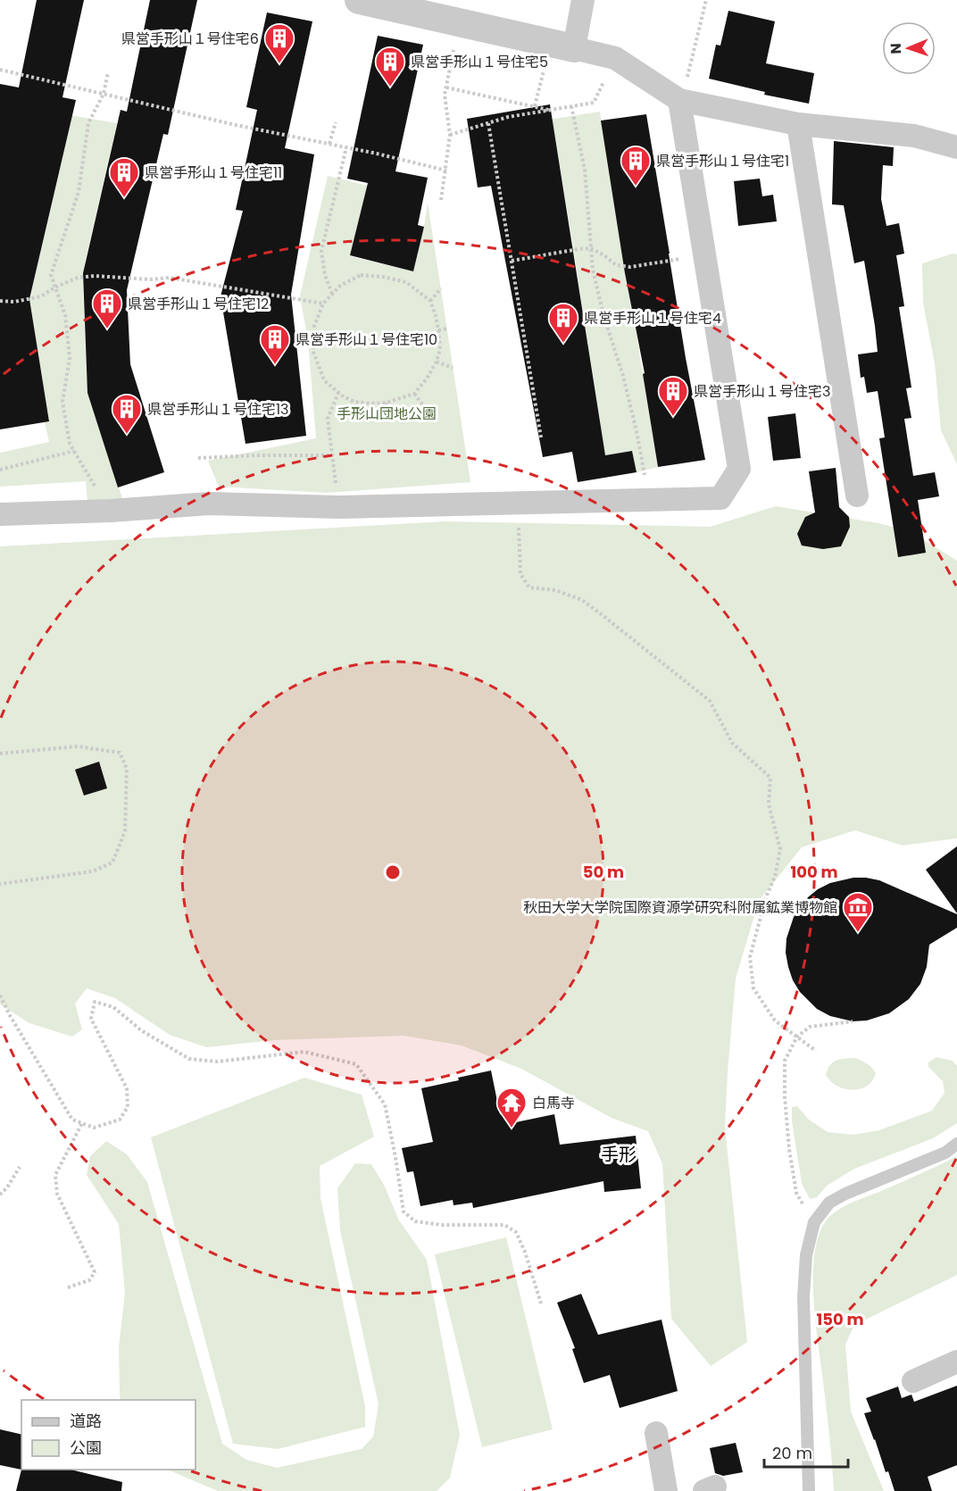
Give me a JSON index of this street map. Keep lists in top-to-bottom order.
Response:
{
  "districts": ["手形"],
  "parks": ["手形山団地公園"],
  "places": {
    "building": [
      "県営手形山１号住宅6",
      "県営手形山１号住宅5",
      "県営手形山１号住宅1",
      "県営手形山１号住宅11",
      "県営手形山１号住宅12",
      "県営手形山１号住宅4",
      "県営手形山１号住宅10",
      "県営手形山１号住宅3",
      "県営手形山１号住宅13"
    ],
    "museum": ["秋田大学大学院国際資源学研究科附属鉱業博物館"],
    "temple": ["白馬寺"]
  },
  "legend": ["道路", "公園"],
  "scale_bar": "20 m",
  "north": "left",
  "rings": ["50 m", "100 m", "150 m"]
}
